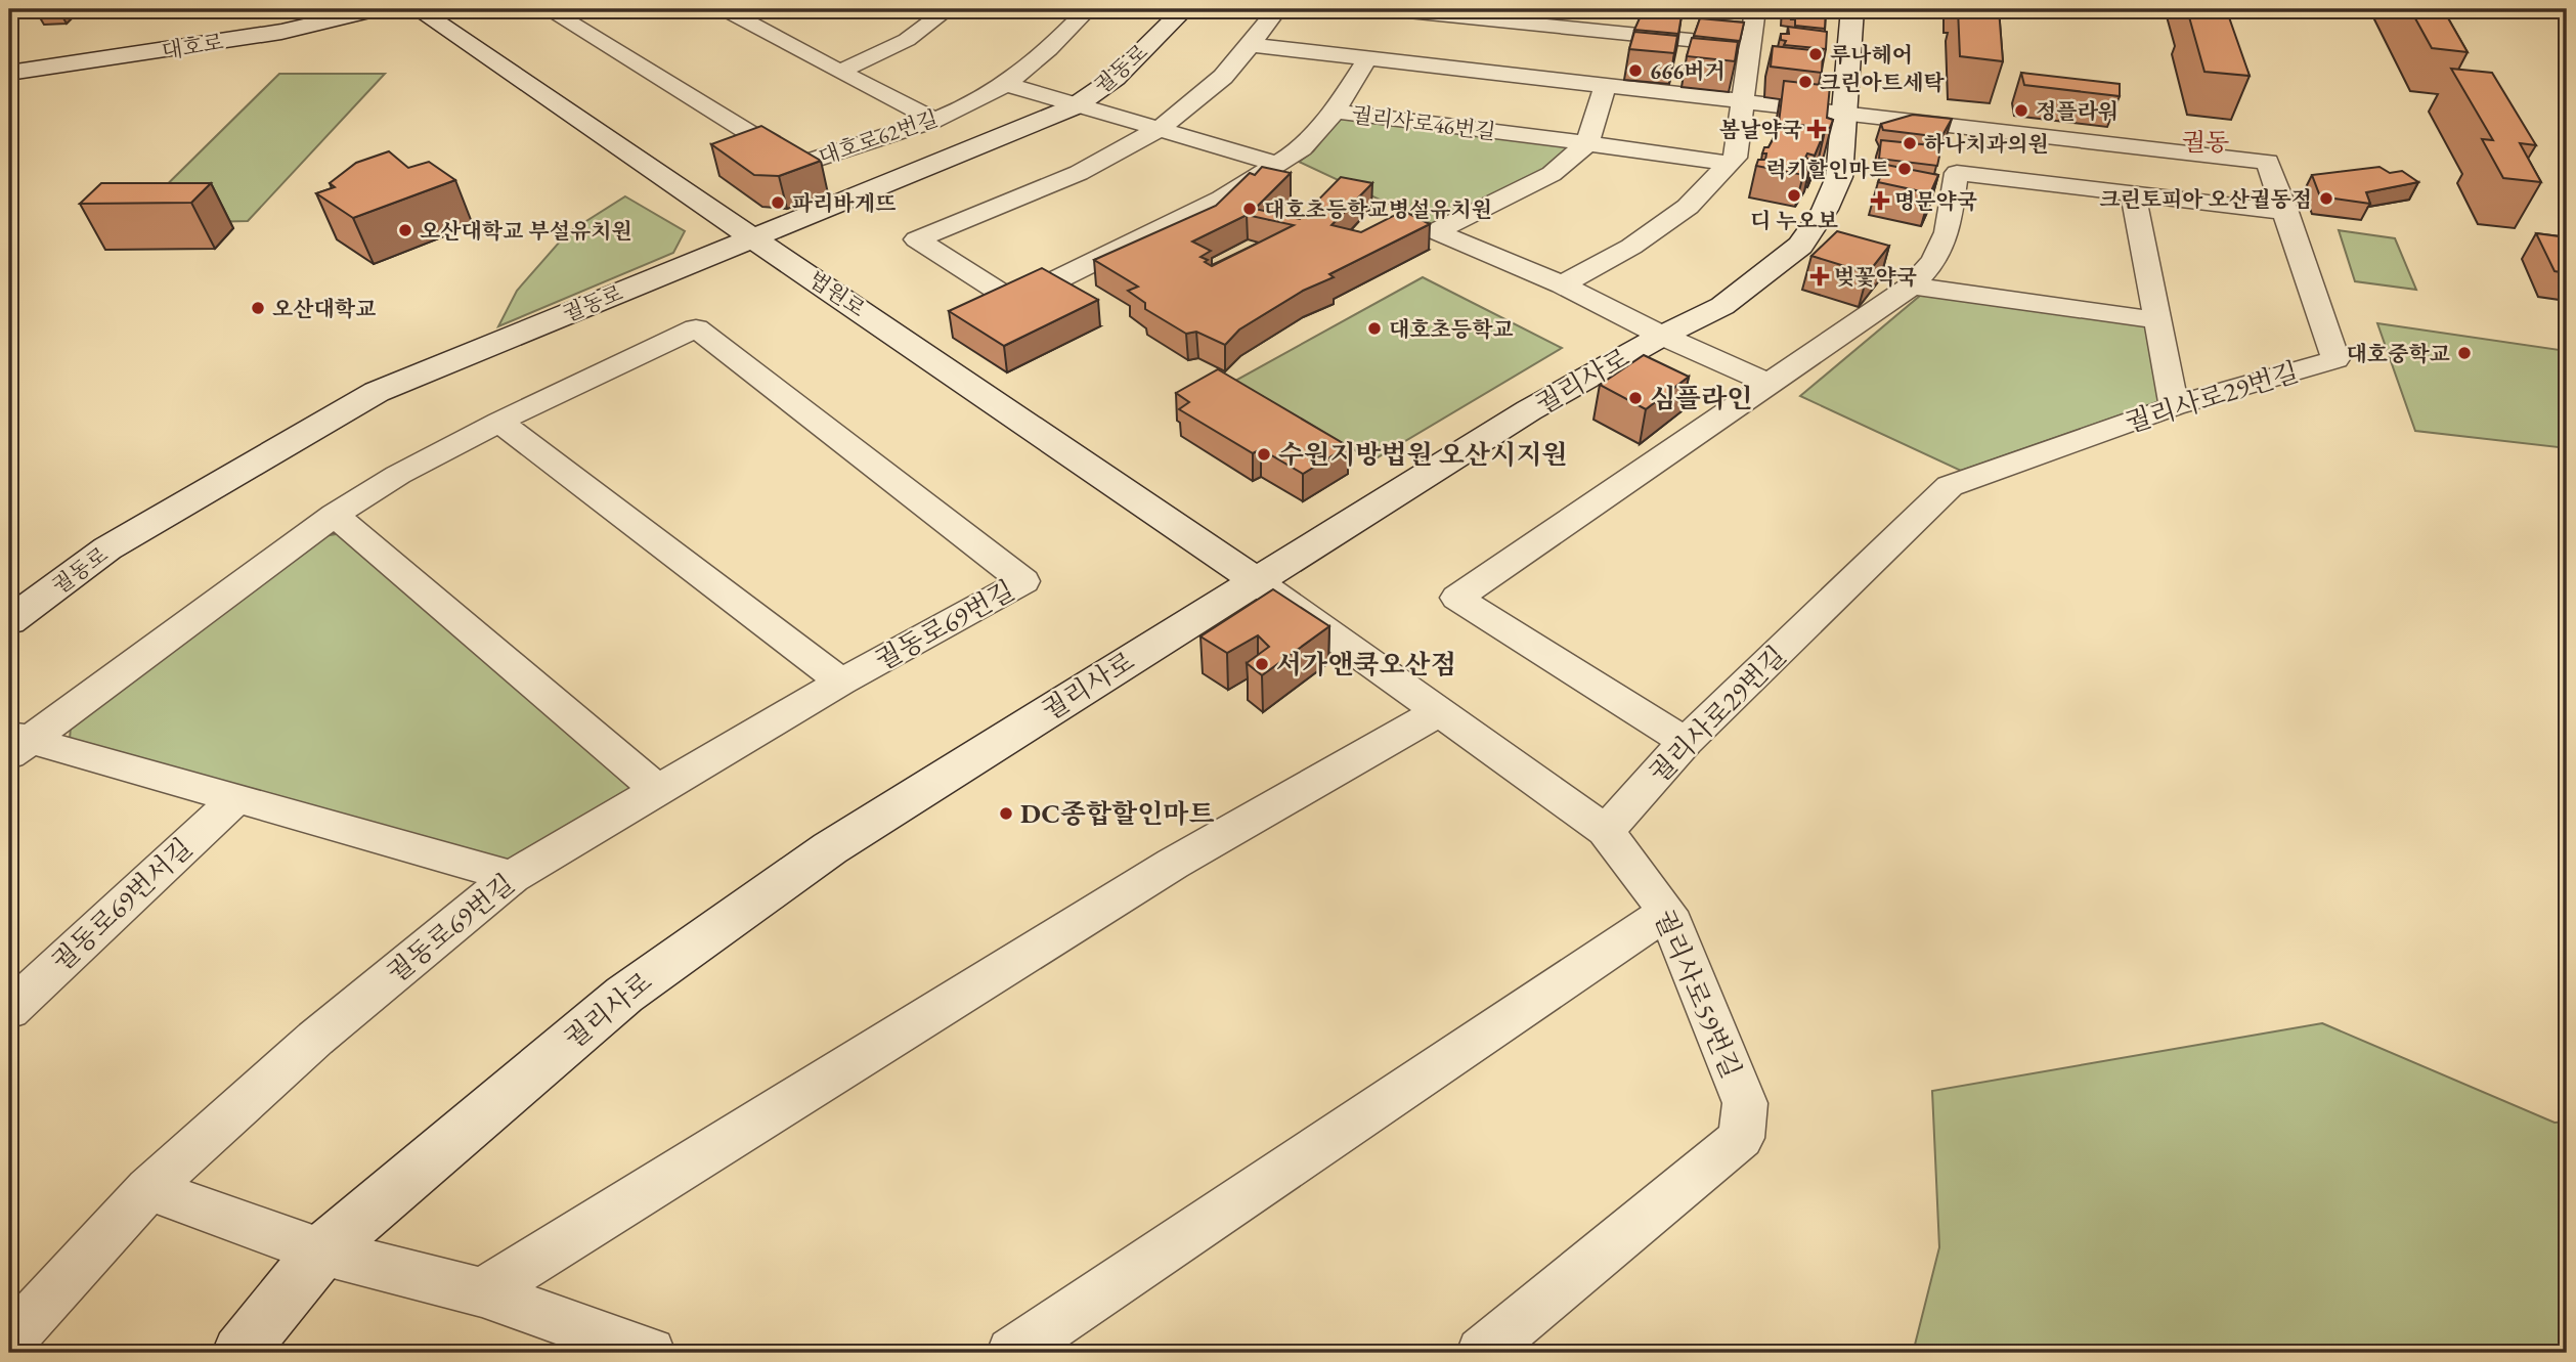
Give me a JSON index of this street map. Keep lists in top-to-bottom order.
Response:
{
  "streets": {
    "street": [
      "대호로",
      "궐동로",
      "궐리사로46번길",
      "대호로62번길",
      "법원로",
      "궐리사로",
      "궐리사로29번길",
      "궐동로69번길",
      "궐동로69번서길",
      "궐리사로59번길"
    ]
  },
  "crossings": [
    ["궐동로", "법원로"],
    ["법원로", "궐리사로"],
    ["법원로", "궐리사로59번길"],
    ["궐리사로", "궐리사로29번길"],
    ["궐리사로", "궐리사로59번길"],
    ["궐리사로29번길", "궐리사로59번길"]
  ],
  "districts": ["궐동"],
  "places": {
    "other": [
      "루나헤어",
      "666버거",
      "크린아트세탁",
      "정플라워",
      "하나치과의원",
      "럭키할인마트",
      "디 누오보",
      "크린토피아 오산궐동점",
      "파리바게뜨",
      "대호초등학교병설유치원",
      "오산대학교 부설유치원",
      "오산대학교",
      "대호초등학교",
      "대호중학교",
      "심플라인",
      "수원지방법원 오산시지원",
      "서가앤쿡오산점",
      "DC종합할인마트"
    ],
    "health": ["봄날약국", "명문약국", "벚꽃약국"]
  }
}
